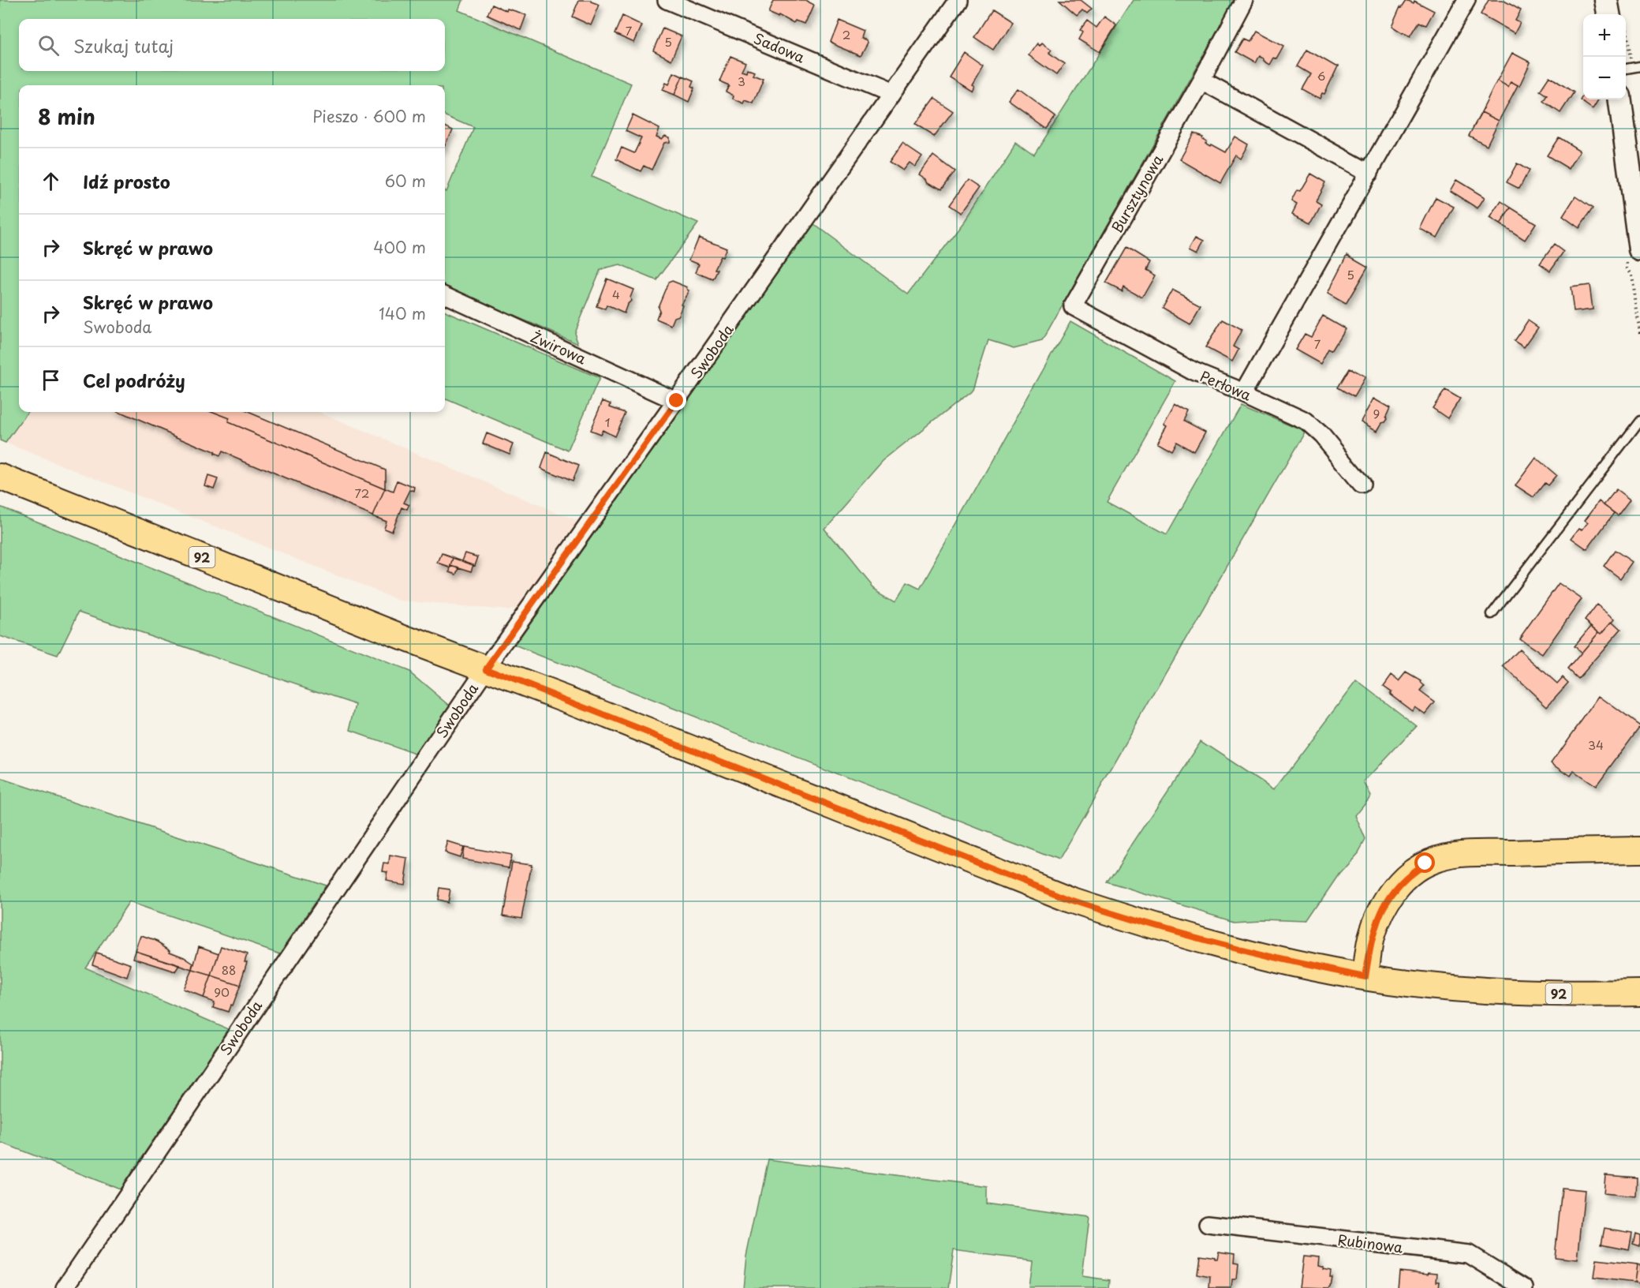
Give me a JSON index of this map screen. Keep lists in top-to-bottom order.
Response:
{
  "streets": {
    "main road": ["92"],
    "street": [
      "Sadowa",
      "Bursztynowa",
      "Żwirowa",
      "Swoboda",
      "Perłowa",
      "Rubinowa"
    ]
  },
  "crossings": [
    ["Sadowa", "Swoboda"],
    ["Bursztynowa", "Perłowa"],
    ["Żwirowa", "Swoboda"],
    ["Swoboda", "92"]
  ],
  "house_numbers": [
    "7",
    "2",
    "5",
    "6",
    "3",
    "5",
    "4",
    "7",
    "9",
    "1",
    "72",
    "34",
    "88",
    "90"
  ],
  "page": {
    "map_buttons": ["+", "−"],
    "search": "Szukaj tutaj",
    "heading": ["8 min", "Pieszo · 600 m"],
    "list": [
      ["Idź prosto", "60 m"],
      ["Skręć w prawo", "400 m"],
      ["Skręć w prawo", "Swoboda", "140 m"],
      "Cel podróży"
    ]
  }
}
